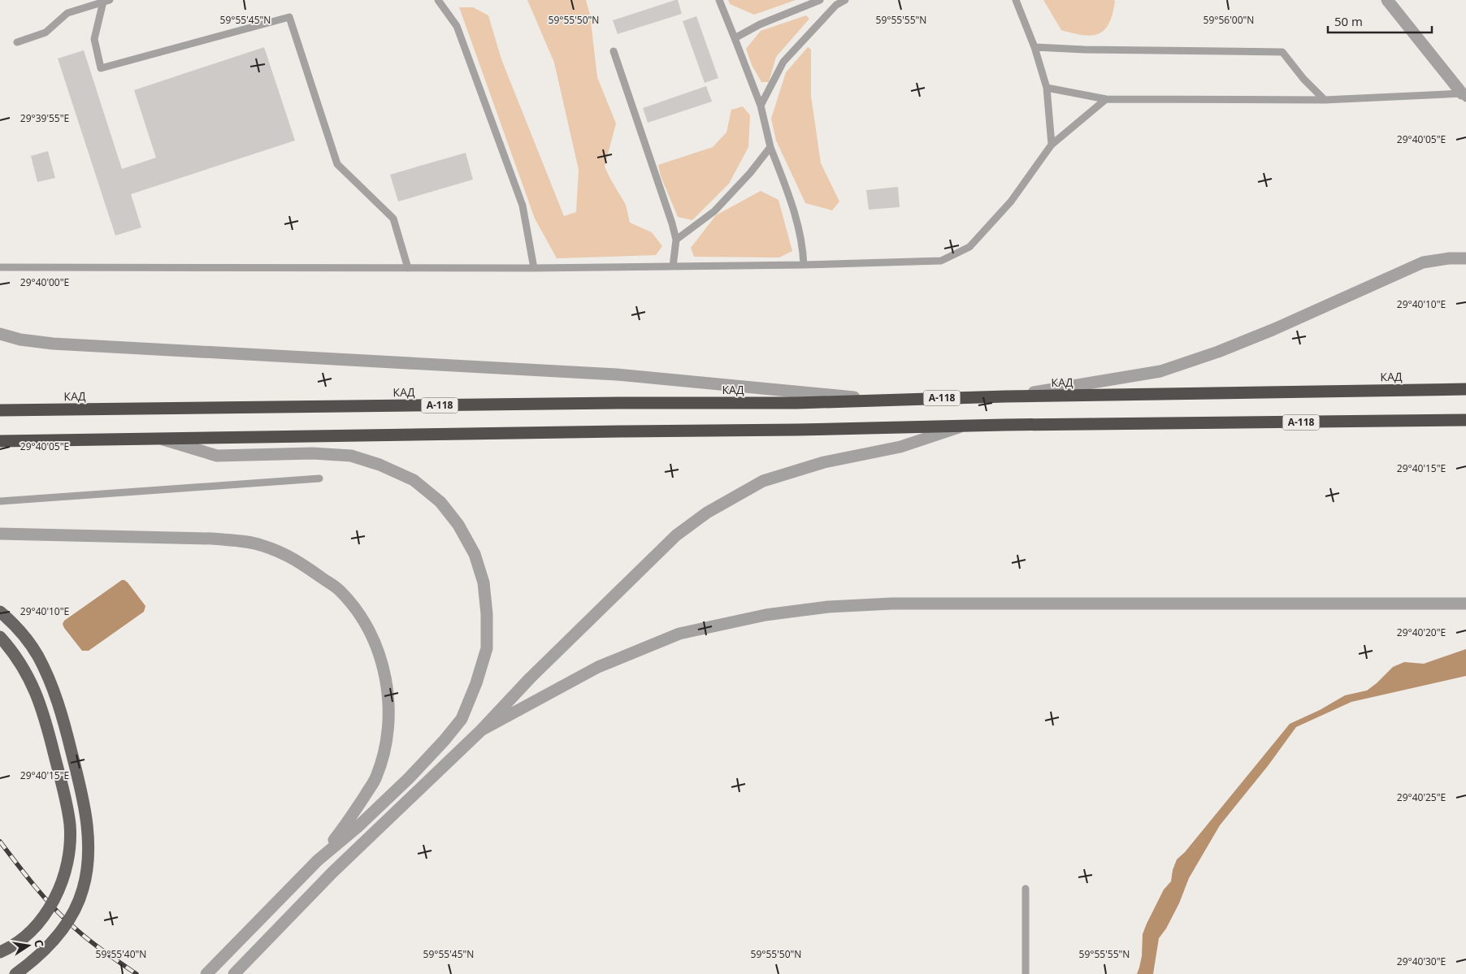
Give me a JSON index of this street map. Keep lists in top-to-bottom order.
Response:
{
  "streets": {
    "highway": ["КАД", "А-118"]
  },
  "scale_bar": "50 m",
  "north": "right",
  "coordinates": [
    "59°55'45\"N",
    "59°55'50\"N",
    "59°55'55\"N",
    "59°56'00\"N",
    "29°39'55\"E",
    "29°40'05\"E",
    "29°40'00\"E",
    "29°40'10\"E",
    "29°40'15\"E",
    "29°40'20\"E",
    "29°40'25\"E",
    "59°55'40\"N",
    "29°40'30\"E"
  ]
}
